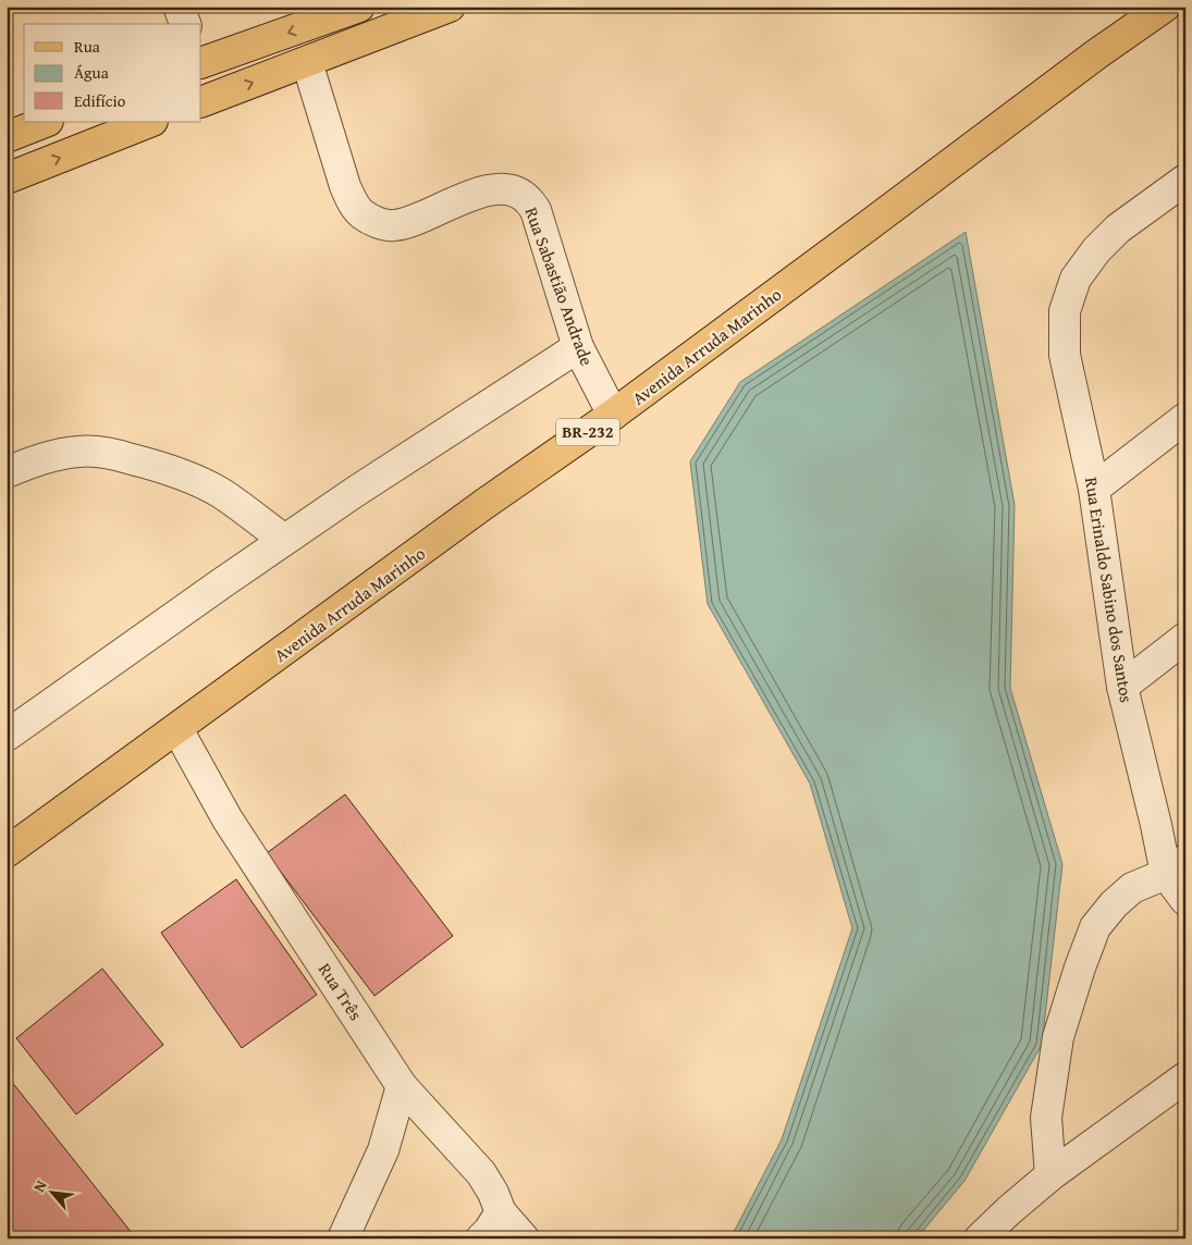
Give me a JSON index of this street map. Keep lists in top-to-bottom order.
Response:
{
  "streets": {
    "main road": ["Avenida Arruda Marinho", "BR-232"],
    "street": ["Rua Sabastião Andrade", "Rua Erinaldo Sabino dos Santos", "Rua Três"]
  },
  "crossings": [
    ["Rua Sabastião Andrade", "Avenida Arruda Marinho"],
    ["Avenida Arruda Marinho", "Rua Três"]
  ],
  "legend": ["Rua", "Água", "Edifício"],
  "north": "top left"
}
